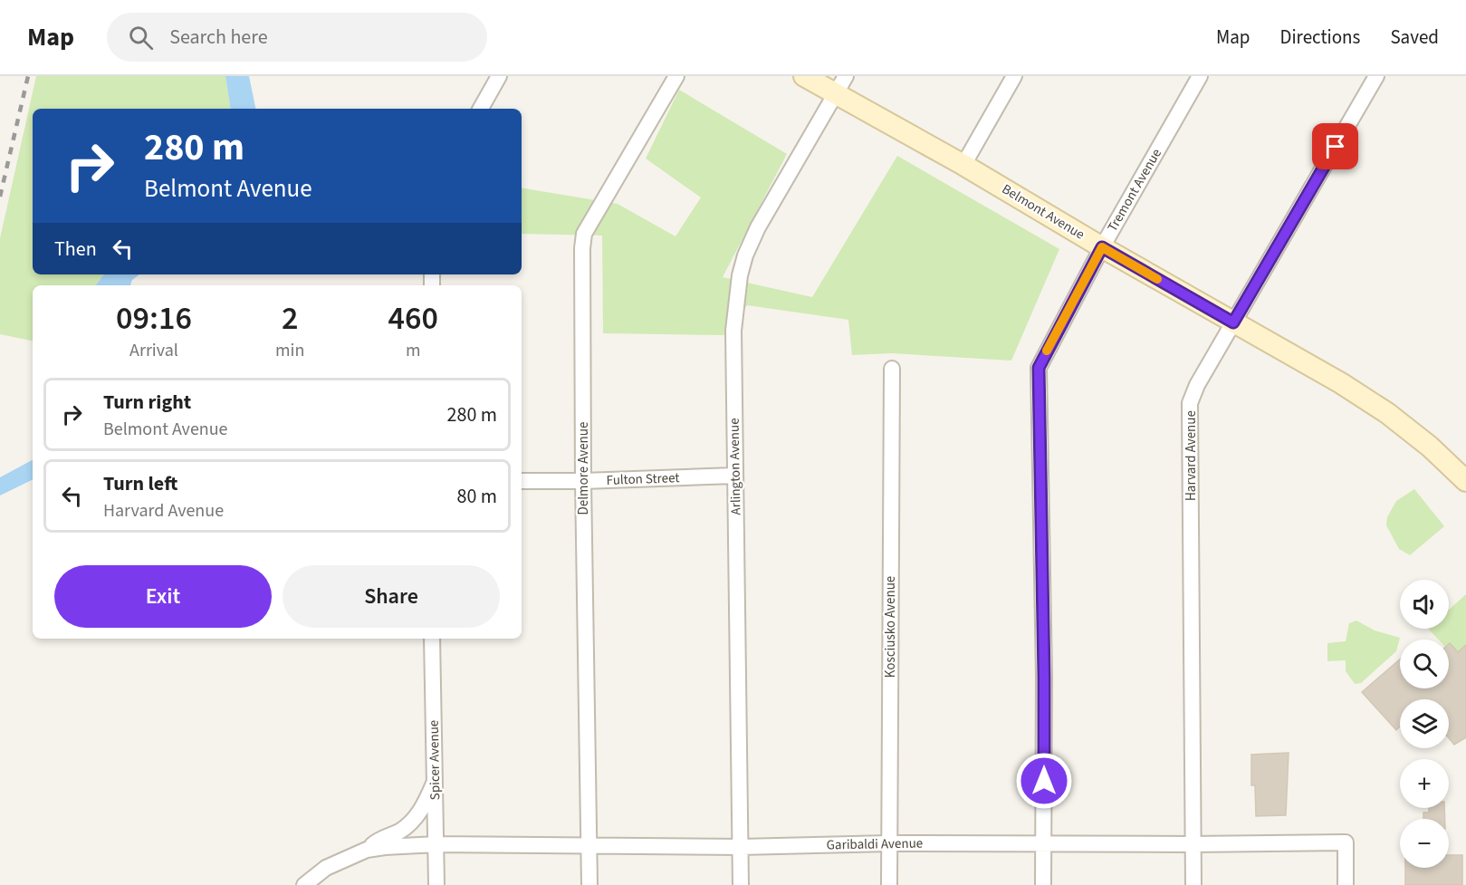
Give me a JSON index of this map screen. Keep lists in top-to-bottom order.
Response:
{
  "streets": {
    "street": [
      "Tremont Avenue",
      "Belmont Avenue",
      "Harvard Avenue",
      "Arlington Avenue",
      "Delmore Avenue",
      "Fulton Street",
      "Kosciusko Avenue",
      "Spicer Avenue",
      "Garibaldi Avenue"
    ]
  },
  "crossings": [
    ["Tremont Avenue", "Belmont Avenue"],
    ["Tremont Avenue", "Garibaldi Avenue"],
    ["Belmont Avenue", "Harvard Avenue"],
    ["Belmont Avenue", "Arlington Avenue"],
    ["Harvard Avenue", "Garibaldi Avenue"],
    ["Arlington Avenue", "Fulton Street"],
    ["Arlington Avenue", "Garibaldi Avenue"],
    ["Delmore Avenue", "Fulton Street"],
    ["Delmore Avenue", "Garibaldi Avenue"],
    ["Kosciusko Avenue", "Garibaldi Avenue"],
    ["Spicer Avenue", "Garibaldi Avenue"]
  ],
  "page": {
    "header": "Map",
    "search": "Search here",
    "nav": ["Map", "Directions", "Saved"],
    "turn": ["280 m", "Belmont Avenue"],
    "then": "Then",
    "eta": [
      "09:16",
      "Arrival",
      "2",
      "min",
      "460",
      "m"
    ],
    "list": [
      {
        "name": "Turn right",
        "note": "Belmont Avenue",
        "value": "280 m"
      },
      {
        "name": "Turn left",
        "note": "Harvard Avenue",
        "value": "80 m"
      }
    ],
    "buttons": ["Exit", "Share"],
    "map_buttons": ["+", "−"]
  }
}
